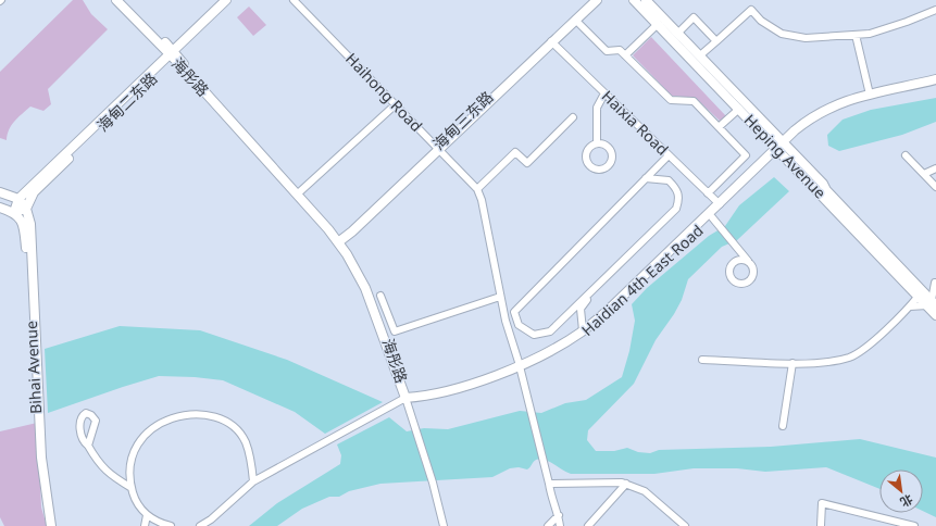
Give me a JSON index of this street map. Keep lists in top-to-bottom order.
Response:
{
  "streets": {
    "main road": [
      "海彤路",
      "海甸二东路",
      "海甸三东路",
      "Heping Avenue",
      "Haidian 4th East Road",
      "Bihai Avenue"
    ],
    "street": ["Haihong Road", "Haixia Road"]
  },
  "crossings": [
    ["海彤路", "海甸二东路"],
    ["海彤路", "Haidian 4th East Road"],
    ["Haihong Road", "海甸三东路"],
    ["Haihong Road", "Haidian 4th East Road"],
    ["海甸二东路", "Bihai Avenue"],
    ["Haixia Road", "Haidian 4th East Road"],
    ["Heping Avenue", "Haidian 4th East Road"]
  ],
  "north": "bottom right"
}
